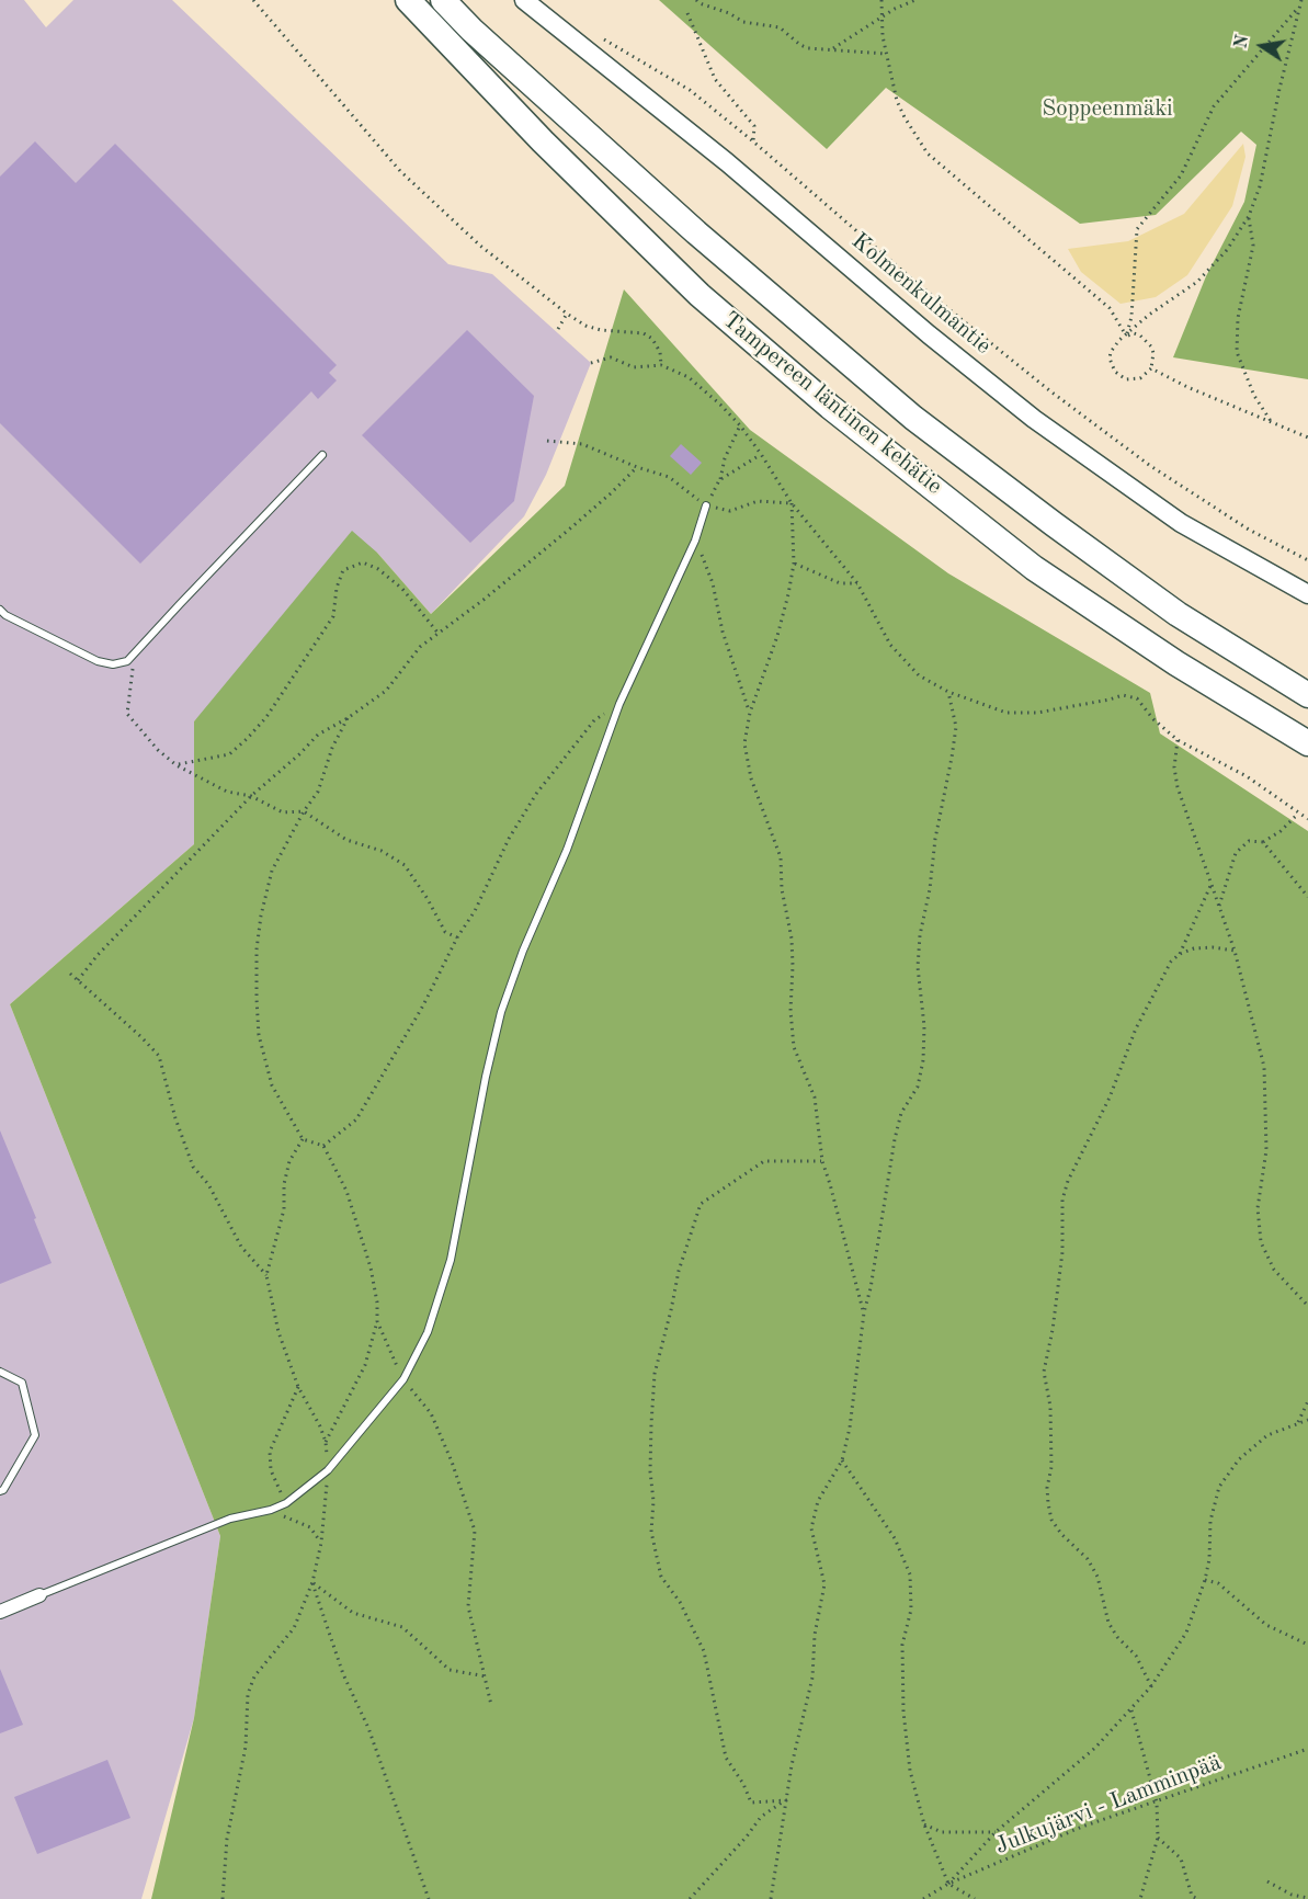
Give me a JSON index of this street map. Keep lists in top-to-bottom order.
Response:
{
  "streets": {
    "highway": ["Tampereen läntinen kehätie"],
    "street": ["Kolmenkulmantie"],
    "path": ["Julkujärvi - Lamminpää"]
  },
  "parks": ["Soppeenmäki"],
  "north": "left"
}
